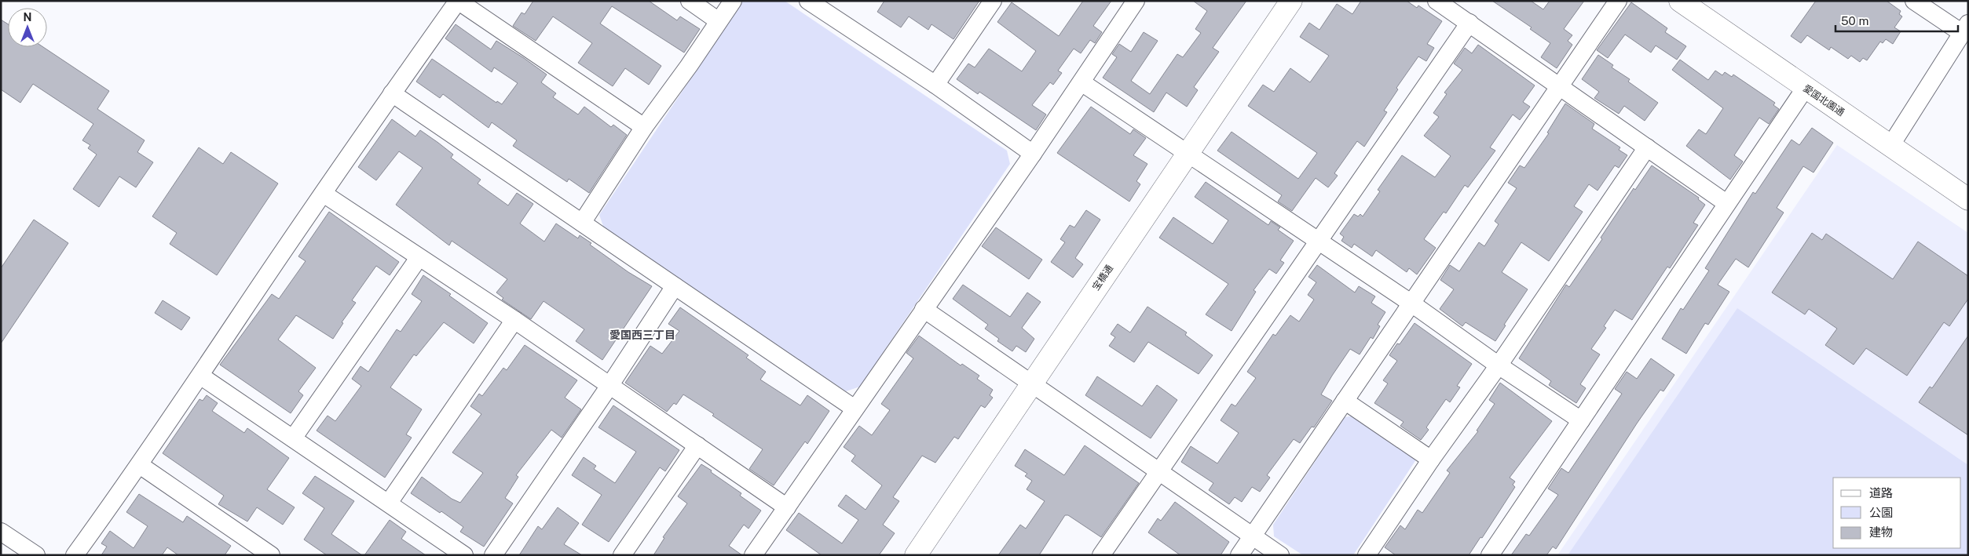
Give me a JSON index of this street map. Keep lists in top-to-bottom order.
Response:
{
  "streets": {
    "street": ["愛国北園通", "宝橋通"]
  },
  "districts": ["愛国西三丁目"],
  "legend": ["道路", "公園", "建物"],
  "scale_bar": "50 m",
  "north": "top"
}
